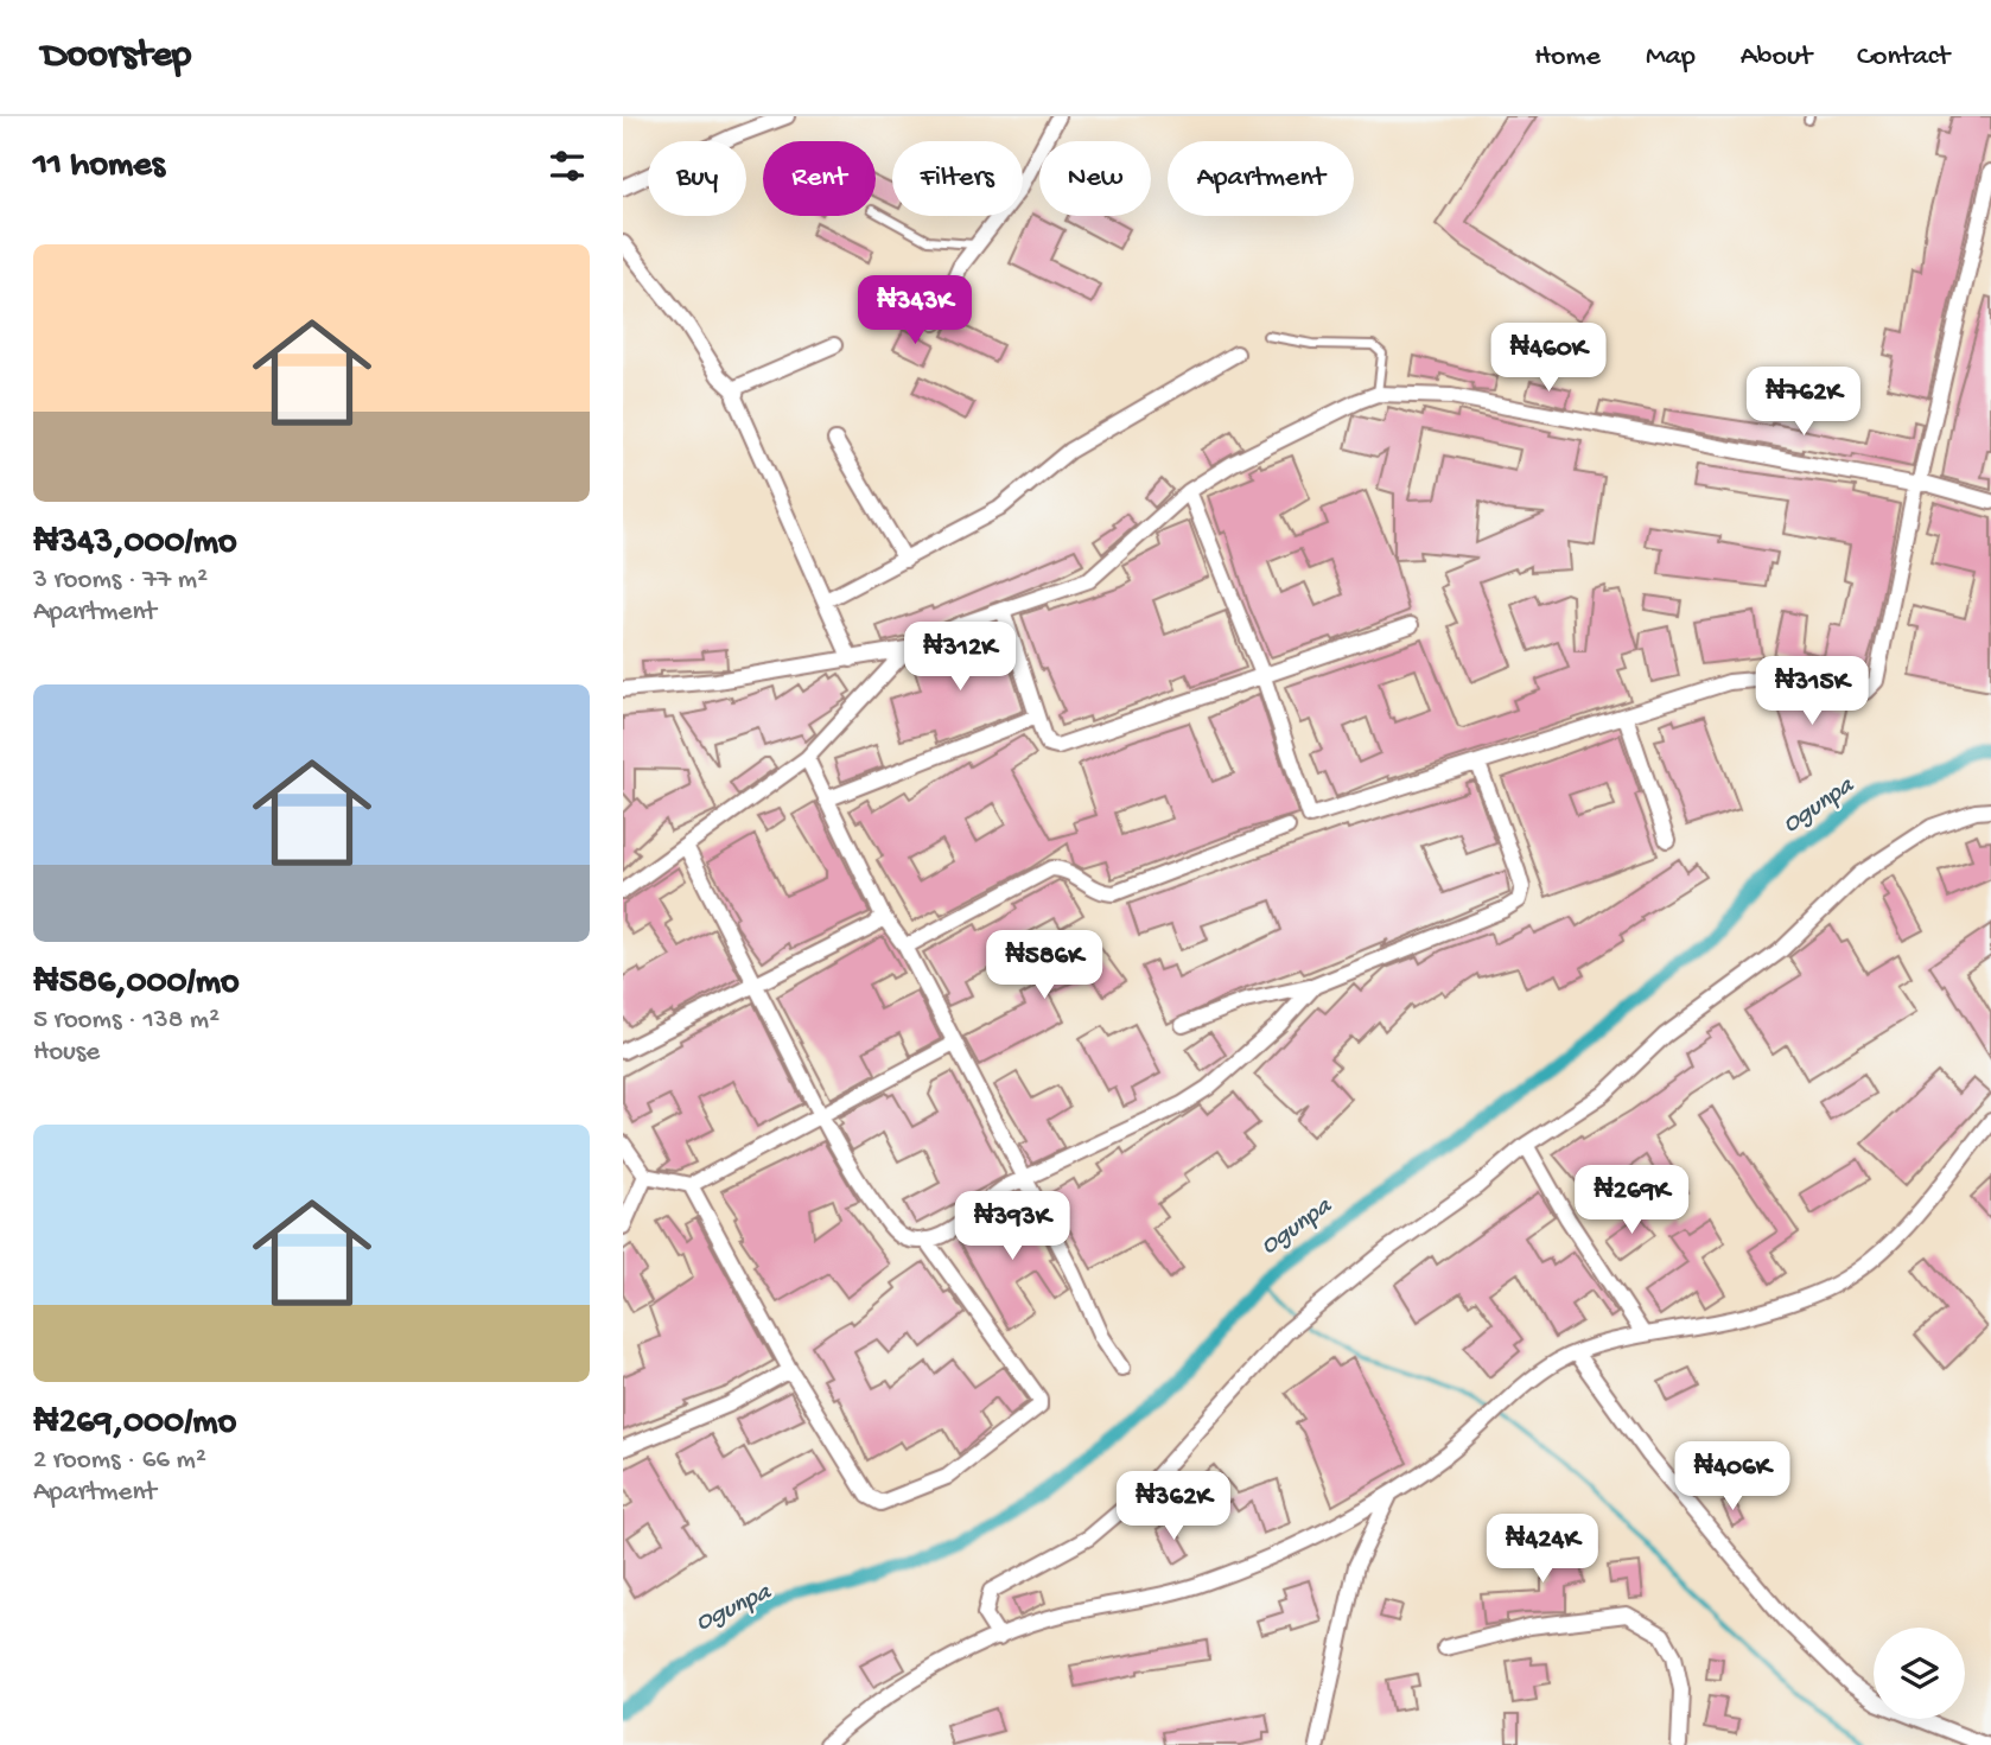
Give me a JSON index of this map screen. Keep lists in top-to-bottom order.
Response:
{
  "water": ["Ogunpa"],
  "page": {
    "header": "Doorstep",
    "nav": [
      "Home",
      "Map",
      "About",
      "Contact"
    ],
    "heading": "11 homes",
    "chip": [
      "Buy",
      "Rent",
      "Filters",
      "New",
      "Apartment"
    ],
    "list": [
      {
        "name": "₦343,000/mo",
        "note": "3 rooms · 77 m² · Apartment"
      },
      {
        "name": "₦586,000/mo",
        "note": "5 rooms · 138 m² · House"
      },
      {
        "name": "₦269,000/mo",
        "note": "2 rooms · 66 m² · Apartment"
      }
    ],
    "price": [
      "₦343K",
      "₦460K",
      "₦762K",
      "₦312K",
      "₦315K",
      "₦586K",
      "₦269K",
      "₦393K",
      "₦406K",
      "₦362K",
      "₦424K"
    ]
  }
}
